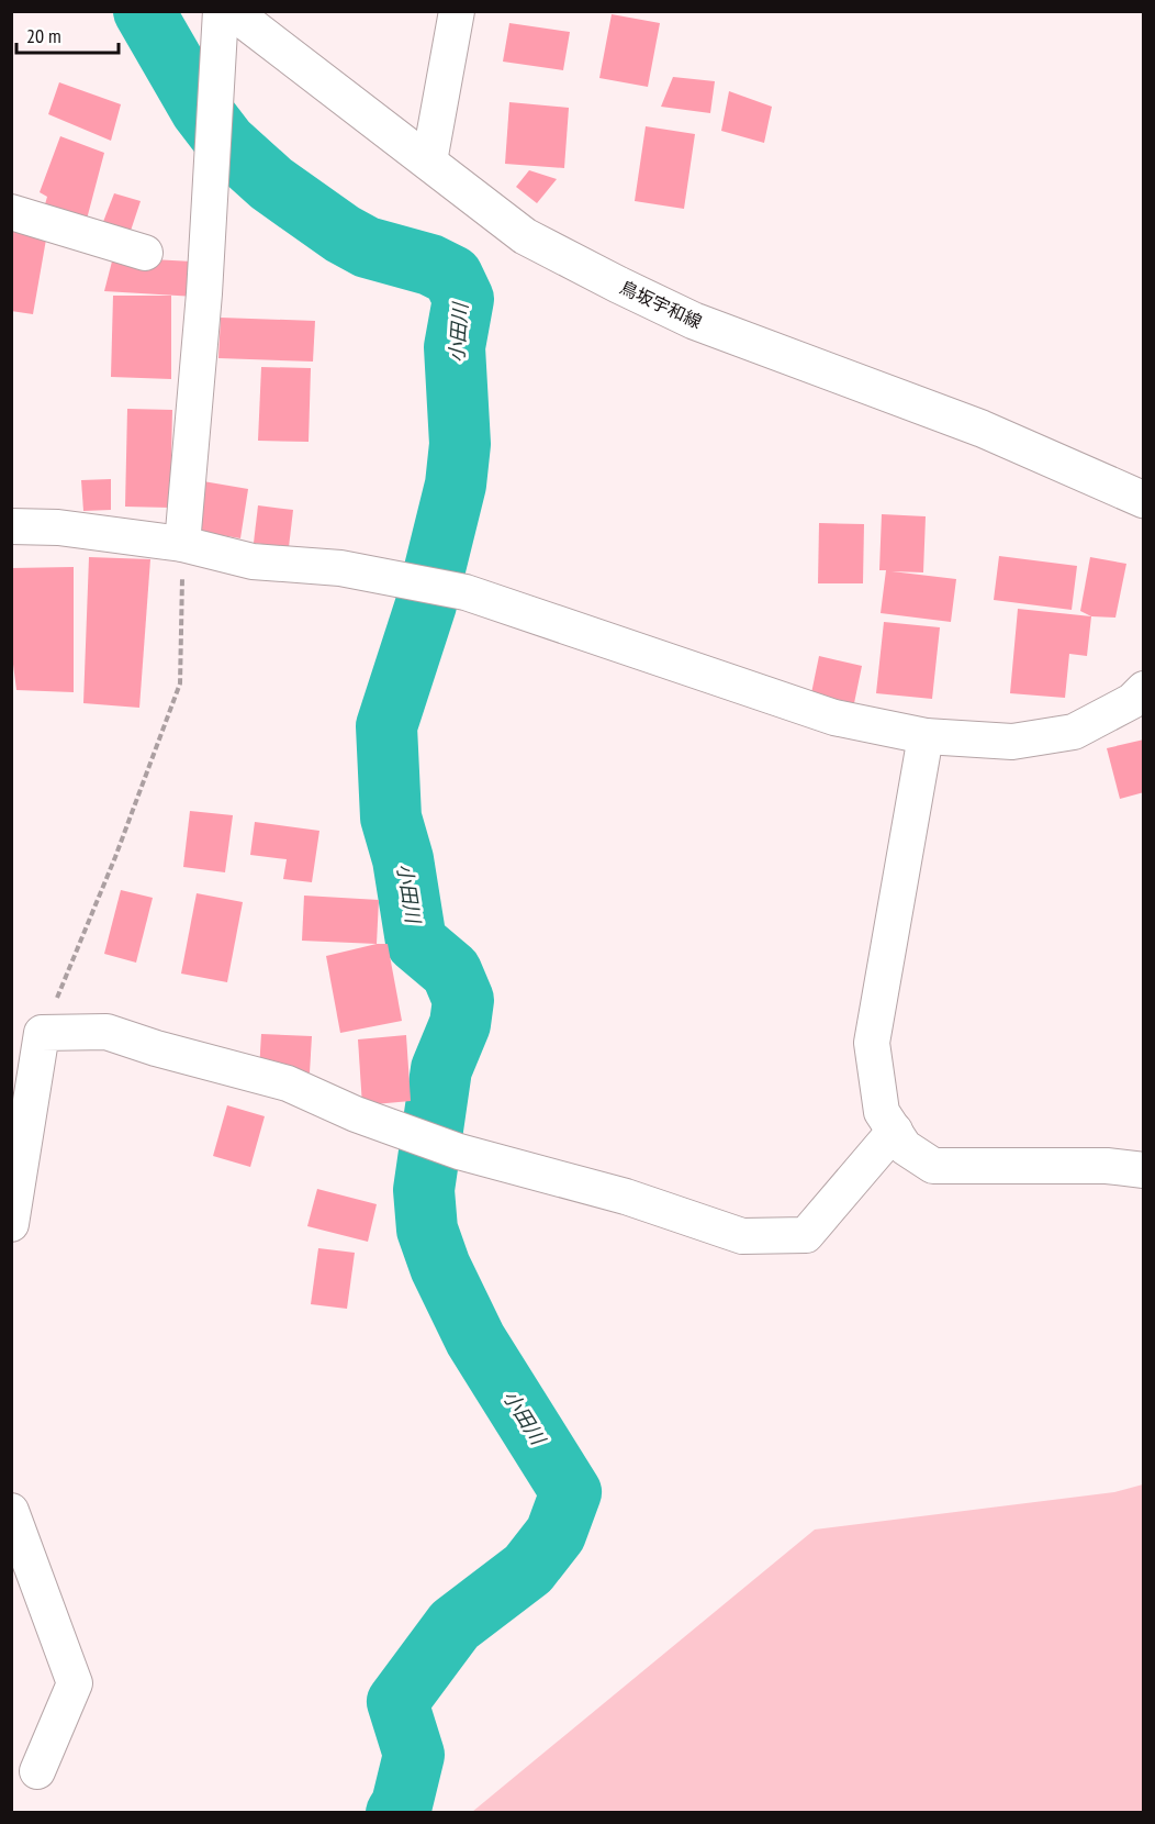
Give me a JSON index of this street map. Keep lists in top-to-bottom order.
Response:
{
  "streets": {
    "main road": ["鳥坂宇和線"]
  },
  "water": ["小田川"],
  "scale_bar": "20 m"
}
